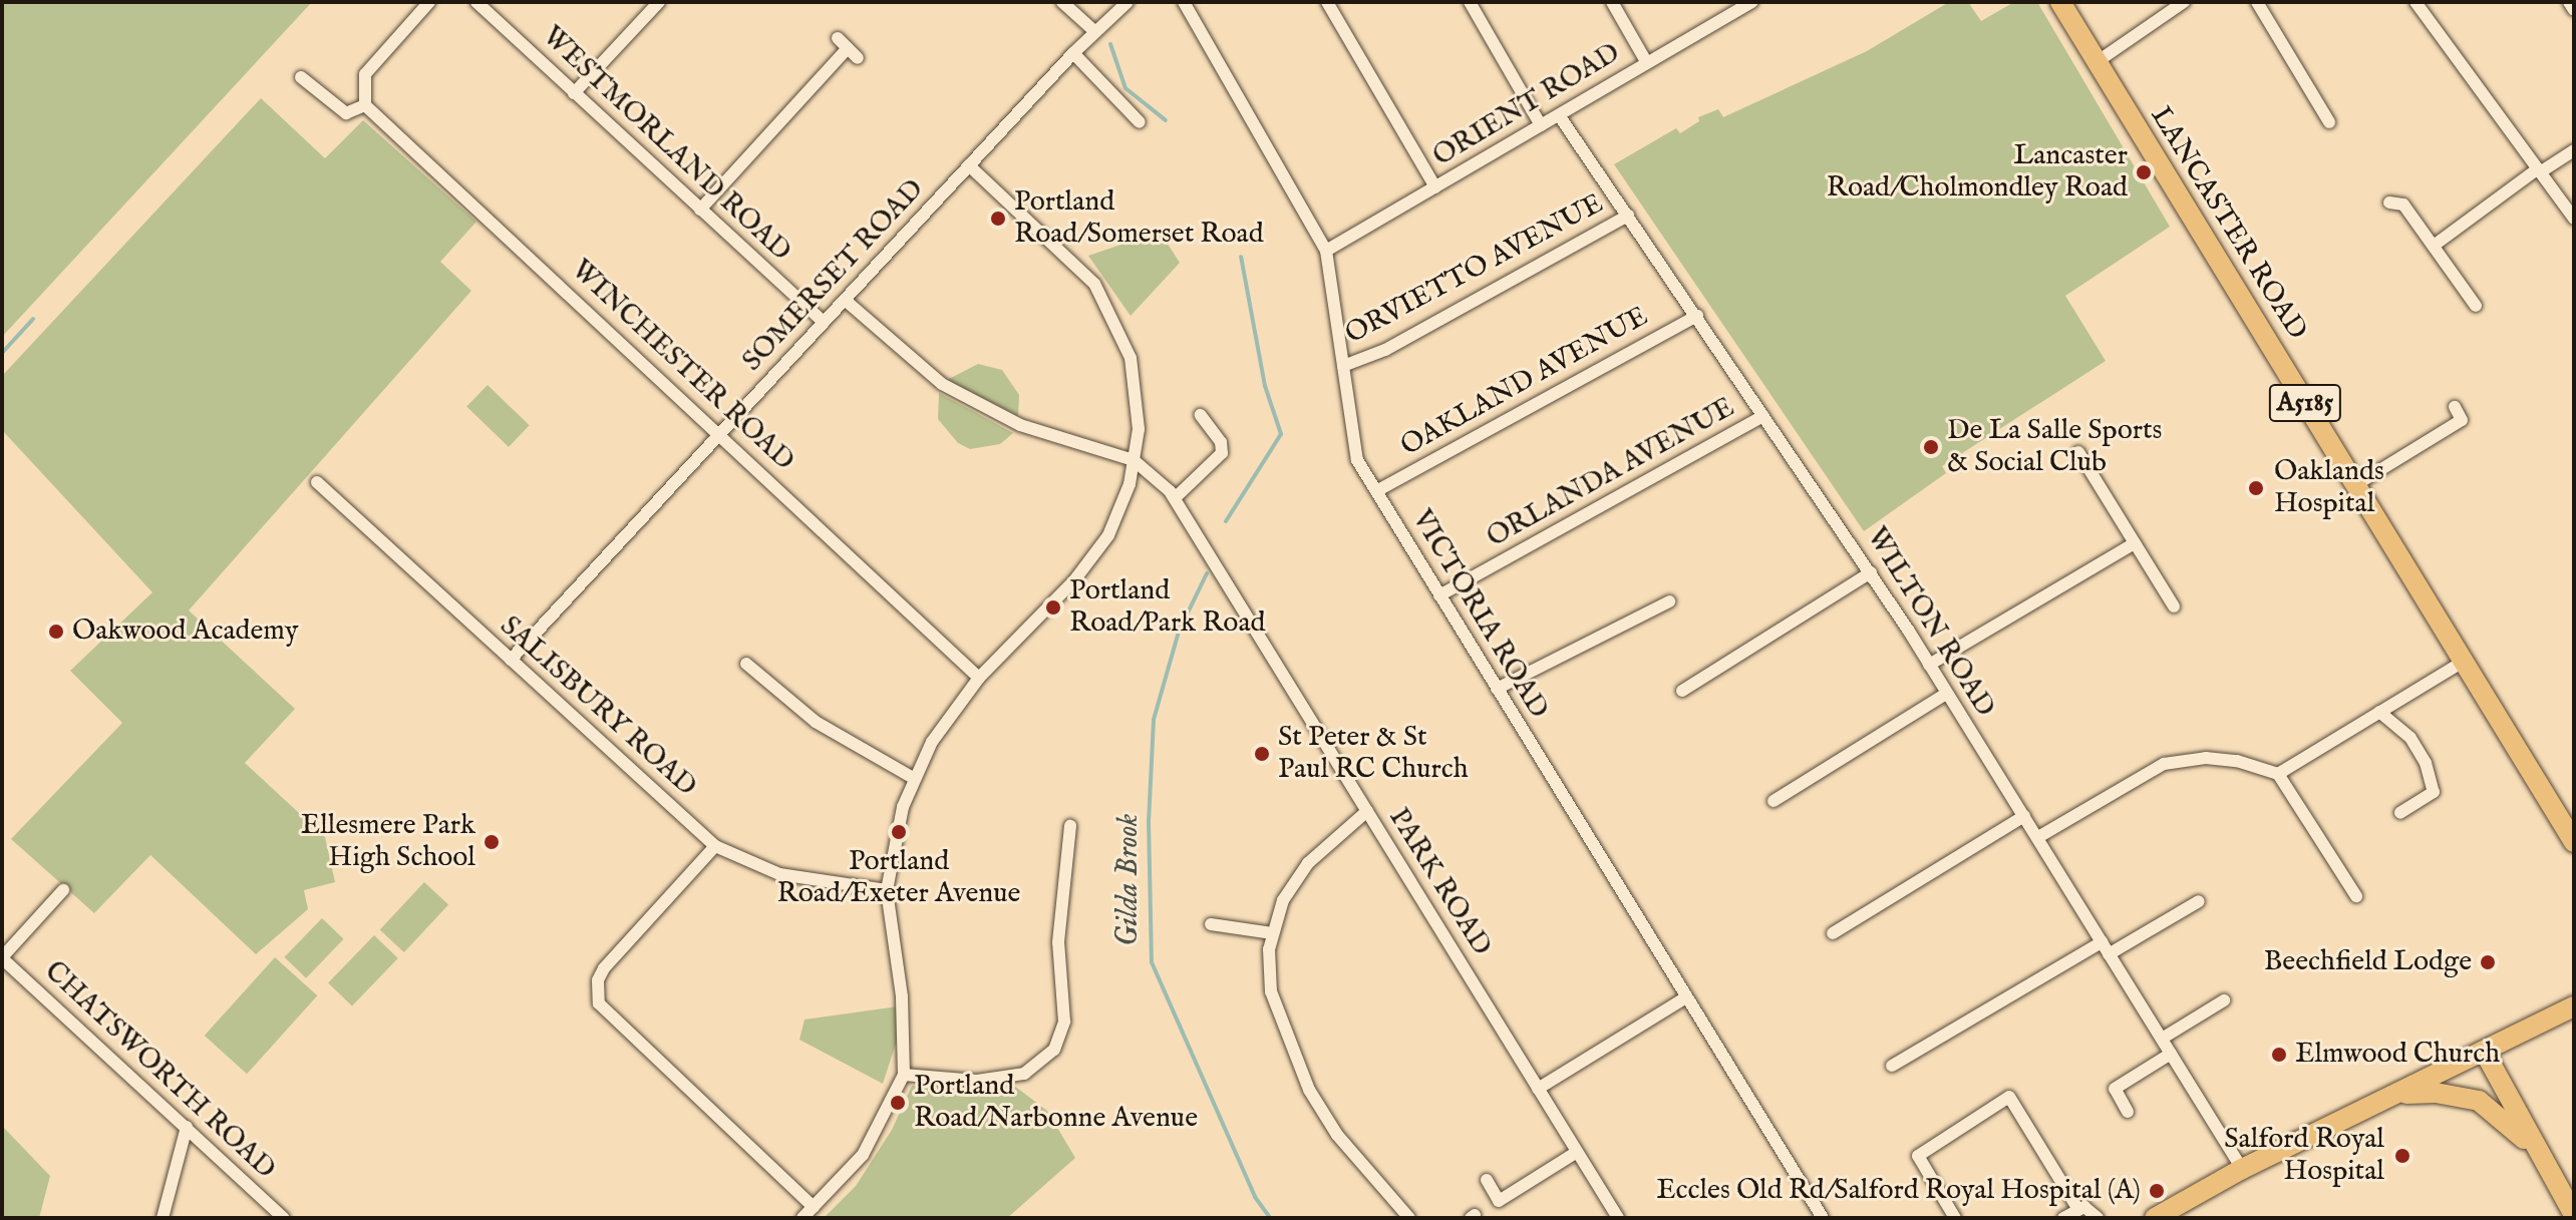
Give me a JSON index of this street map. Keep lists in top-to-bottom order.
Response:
{
  "streets": {
    "main road": ["LANCASTER ROAD", "A5185"],
    "street": [
      "ORIENT ROAD",
      "WESTMORLAND ROAD",
      "ORVIETTO AVENUE",
      "SOMERSET ROAD",
      "WINCHESTER ROAD",
      "OAKLAND AVENUE",
      "ORLANDA AVENUE",
      "VICTORIA ROAD",
      "WILTON ROAD",
      "SALISBURY ROAD",
      "PARK ROAD",
      "CHATSWORTH ROAD"
    ]
  },
  "crossings": [
    ["ORIENT ROAD", "VICTORIA ROAD"],
    ["ORIENT ROAD", "WILTON ROAD"],
    ["WESTMORLAND ROAD", "SOMERSET ROAD"],
    ["ORVIETTO AVENUE", "VICTORIA ROAD"],
    ["ORVIETTO AVENUE", "WILTON ROAD"],
    ["SOMERSET ROAD", "WINCHESTER ROAD"],
    ["SOMERSET ROAD", "SALISBURY ROAD"],
    ["OAKLAND AVENUE", "VICTORIA ROAD"],
    ["OAKLAND AVENUE", "WILTON ROAD"],
    ["ORLANDA AVENUE", "VICTORIA ROAD"],
    ["ORLANDA AVENUE", "WILTON ROAD"]
  ],
  "water": ["Gilda Brook"],
  "places": [
    "Lancaster Road/Cholmondley Road",
    "Portland Road/Somerset Road",
    "De La Salle Sports & Social Club",
    "Oaklands Hospital",
    "Portland Road/Park Road",
    "Oakwood Academy",
    "St Peter & St Paul RC Church",
    "Portland Road/Exeter Avenue",
    "Ellesmere Park High School",
    "Beechfield Lodge",
    "Elmwood Church",
    "Portland Road/Narbonne Avenue",
    "Salford Royal Hospital",
    "Eccles Old Rd/Salford Royal Hospital (A)"
  ]
}
